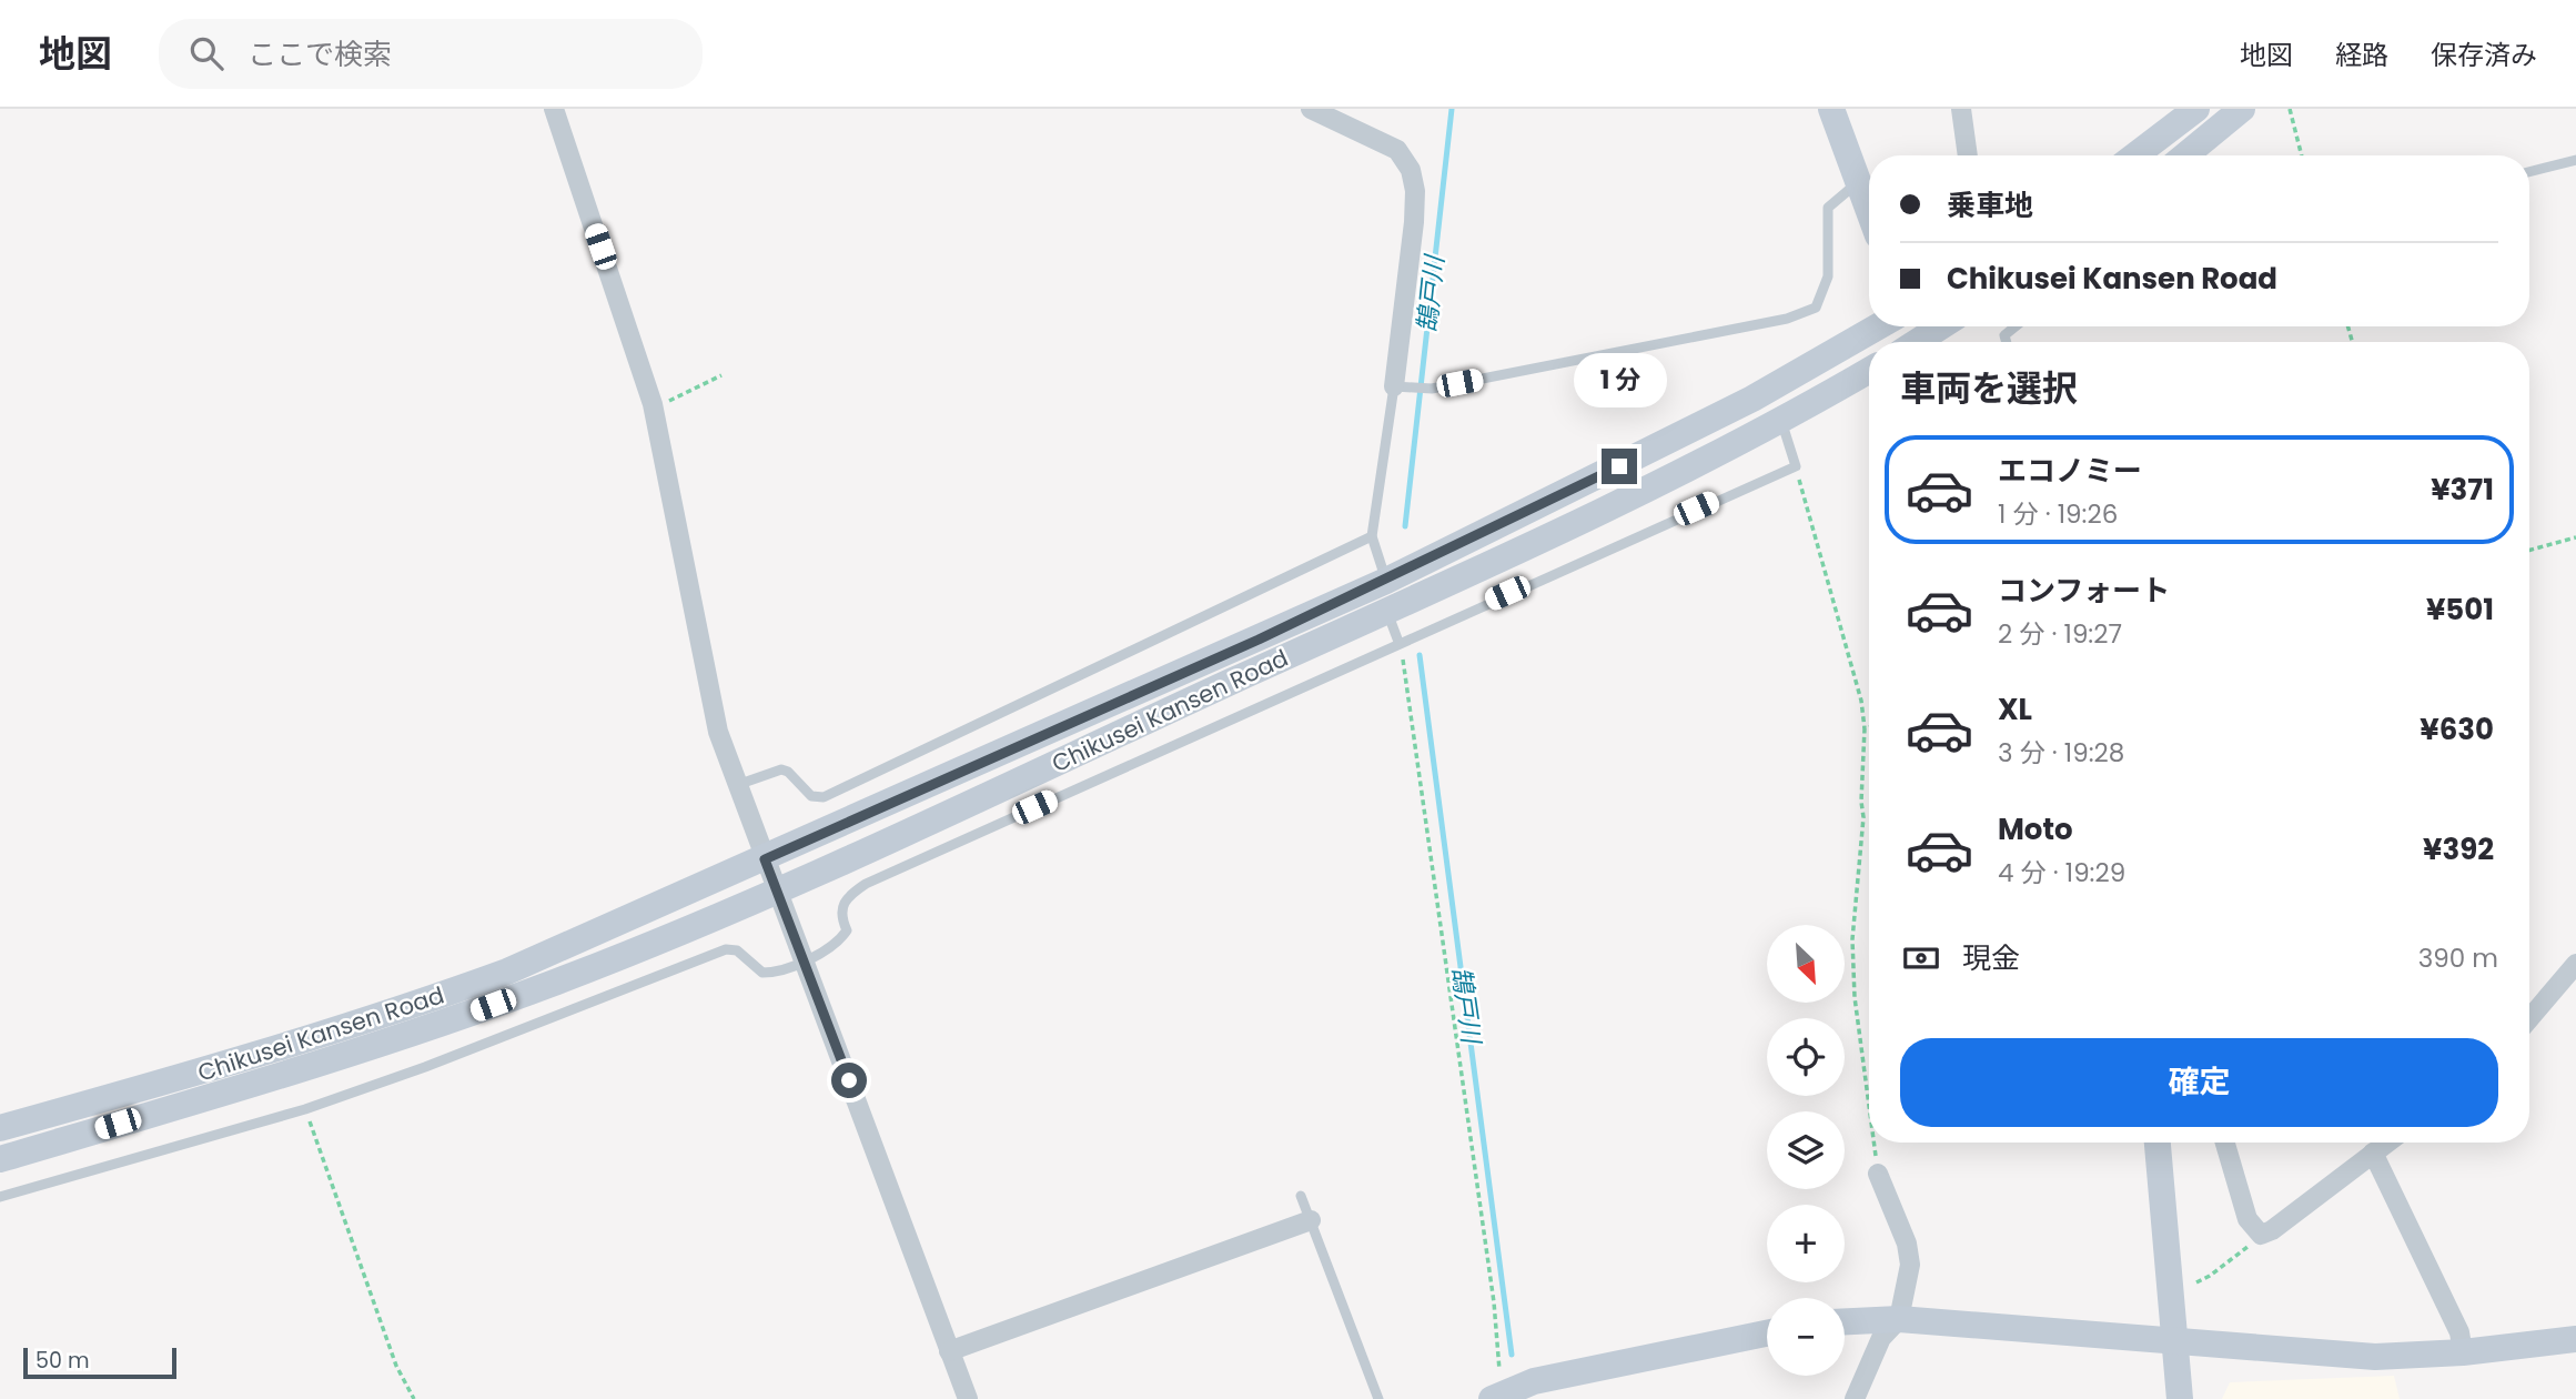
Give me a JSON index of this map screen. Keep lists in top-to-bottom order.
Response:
{
  "streets": {
    "street": ["Chikusei Kansen Road"]
  },
  "water": ["鵠戸川"],
  "scale_bar": "50 m",
  "north": "bottom right",
  "page": {
    "header": "地図",
    "search": "ここで検索",
    "nav": ["地図", "経路", "保存済み"],
    "banner": ["乗車地", "Chikusei Kansen Road"],
    "heading": "車両を選択",
    "bubble": "1 分",
    "list": [
      {
        "name": "エコノミー",
        "note": "1 分 · 19:26",
        "value": "¥371"
      },
      {
        "name": "コンフォート",
        "note": "2 分 · 19:27",
        "value": "¥501"
      },
      {
        "name": "XL",
        "note": "3 分 · 19:28",
        "value": "¥630"
      },
      {
        "name": "Moto",
        "note": "4 分 · 19:29",
        "value": "¥392"
      }
    ],
    "pay": ["現金", "390 m"],
    "map_buttons": ["+", "−"],
    "buttons": "確定",
    "scale": "50 m"
  }
}
